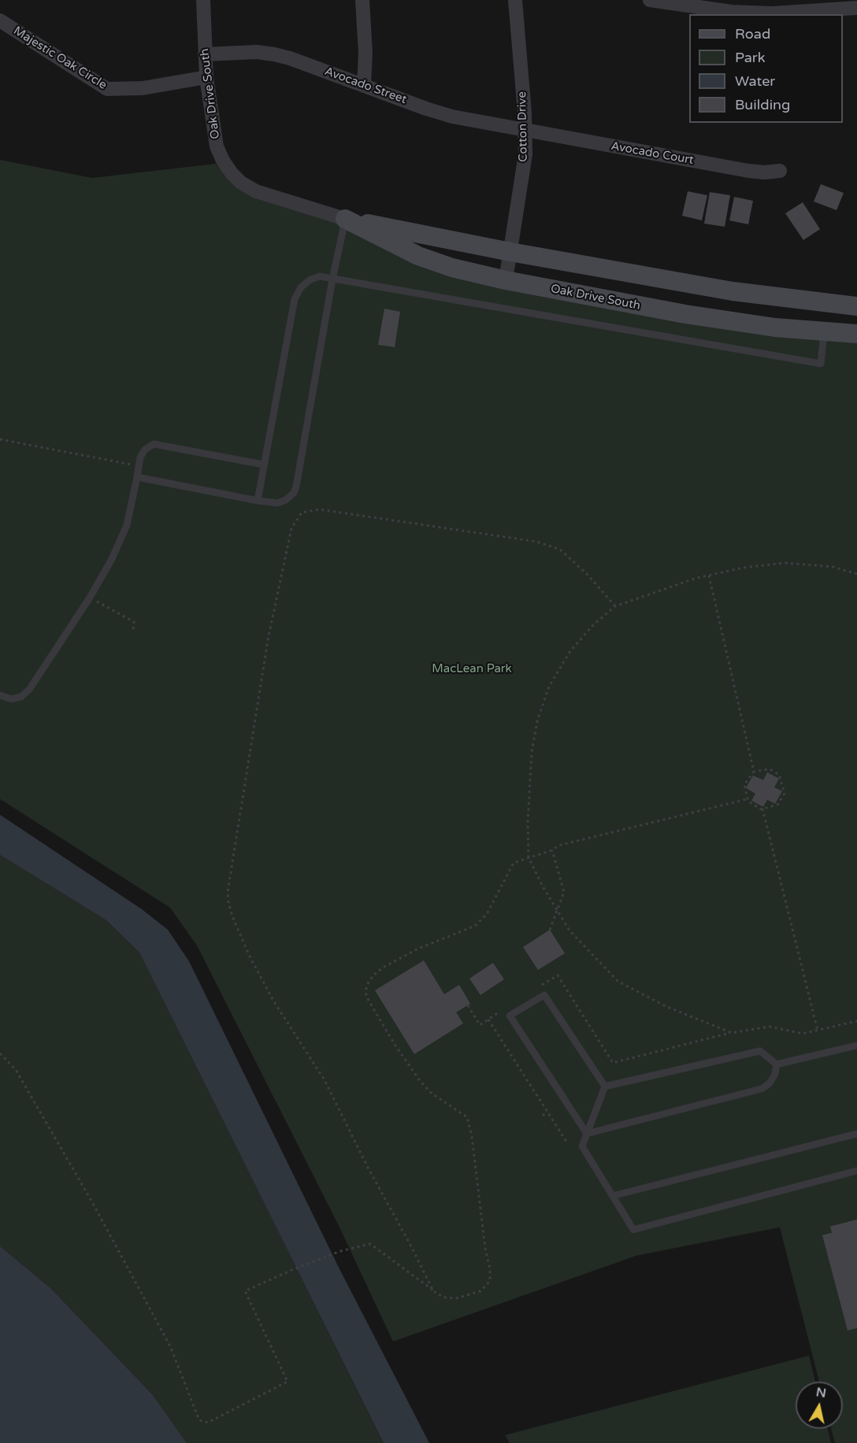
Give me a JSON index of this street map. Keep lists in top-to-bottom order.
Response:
{
  "streets": {
    "street": [
      "Majestic Oak Circle",
      "Avocado Street",
      "Oak Drive South",
      "Cotton Drive",
      "Avocado Court"
    ]
  },
  "crossings": [
    ["Majestic Oak Circle", "Oak Drive South"],
    ["Avocado Street", "Oak Drive South"],
    ["Avocado Street", "Cotton Drive"],
    ["Avocado Street", "Avocado Court"],
    ["Oak Drive South", "Cotton Drive"],
    ["Cotton Drive", "Avocado Court"]
  ],
  "parks": ["MacLean Park"],
  "legend": [
    "Road",
    "Park",
    "Water",
    "Building"
  ],
  "north": "top"
}
